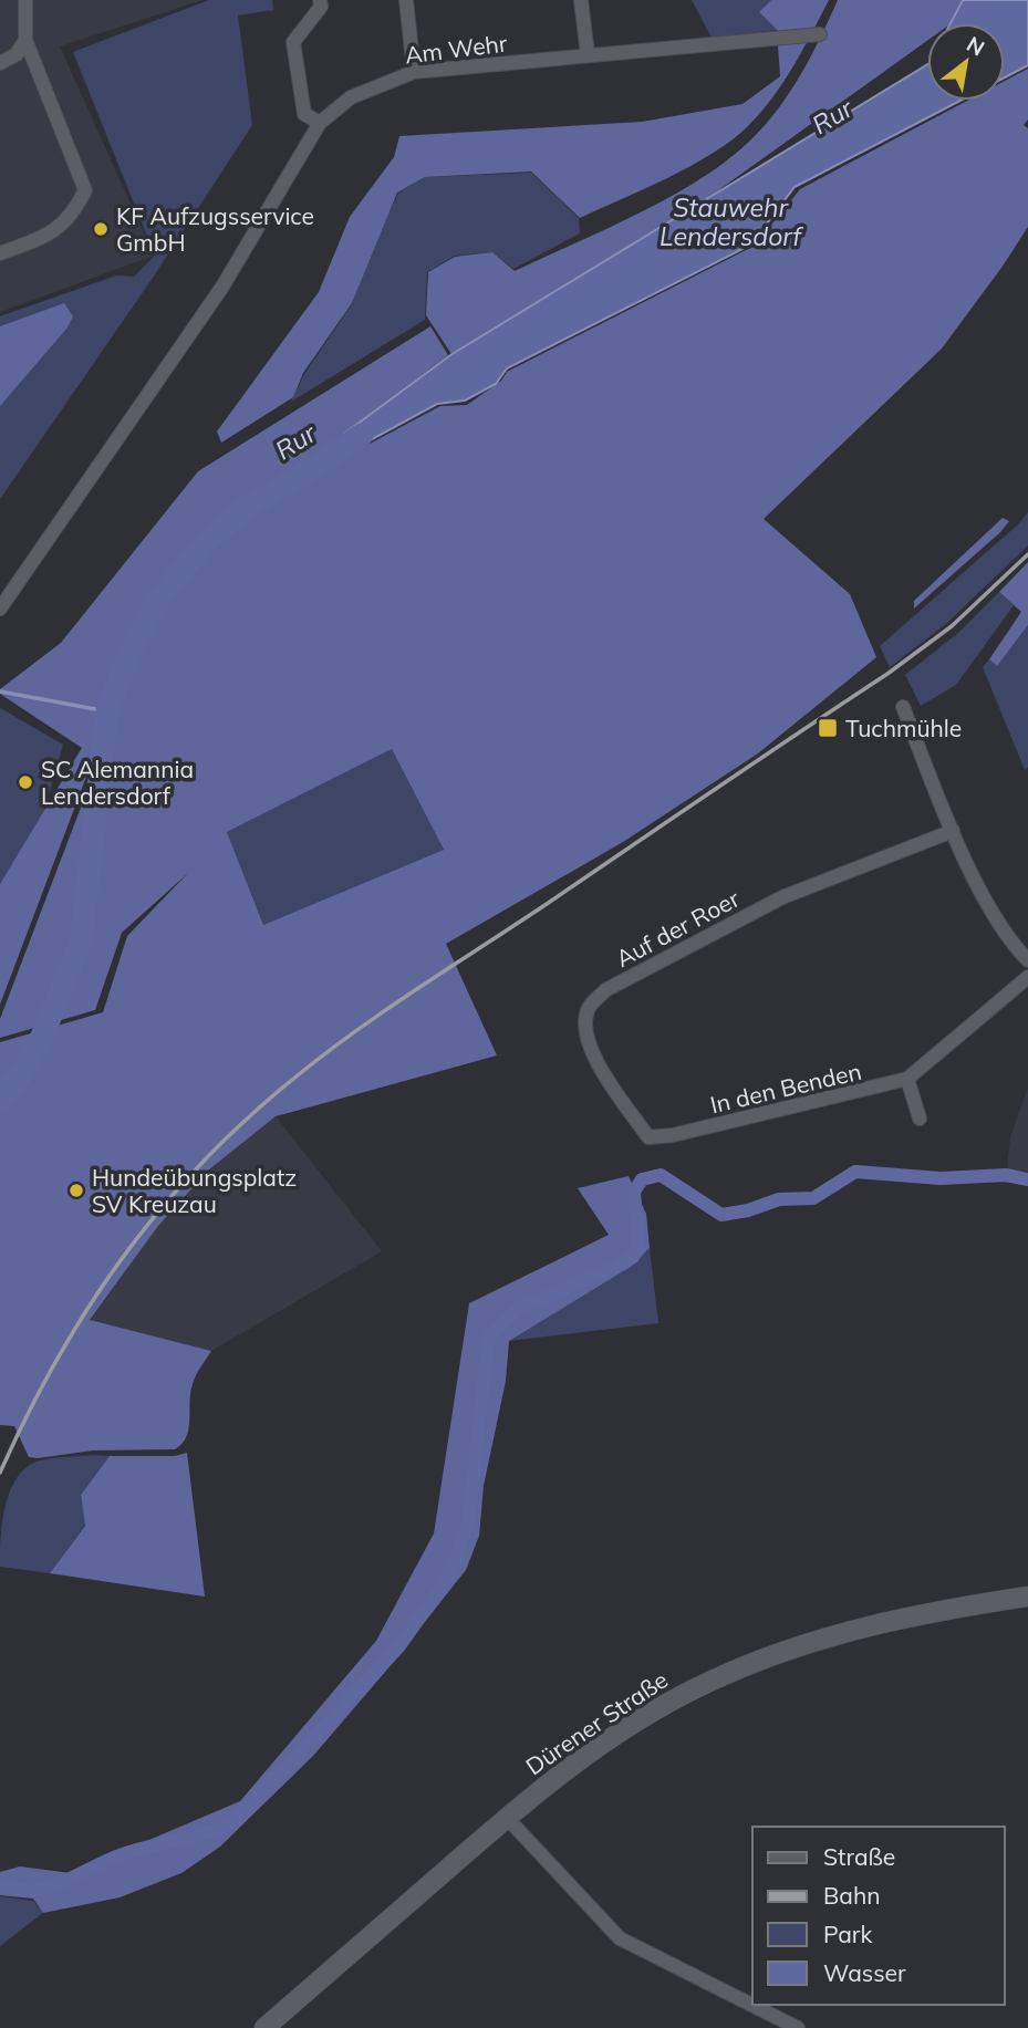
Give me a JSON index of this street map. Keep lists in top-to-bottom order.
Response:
{
  "streets": {
    "main road": ["Dürener Straße"],
    "street": ["Am Wehr", "Auf der Roer", "In den Benden"]
  },
  "crossings": [
    ["Auf der Roer", "In den Benden"]
  ],
  "water": ["Rur", "Stauwehr Lendersdorf"],
  "places": {
    "other": ["KF Aufzugsservice GmbH", "SC Alemannia Lendersdorf", "Hundeübungsplatz SV Kreuzau"],
    "transit": ["Tuchmühle"]
  },
  "legend": [
    "Straße",
    "Bahn",
    "Park",
    "Wasser"
  ],
  "north": "top right"
}
